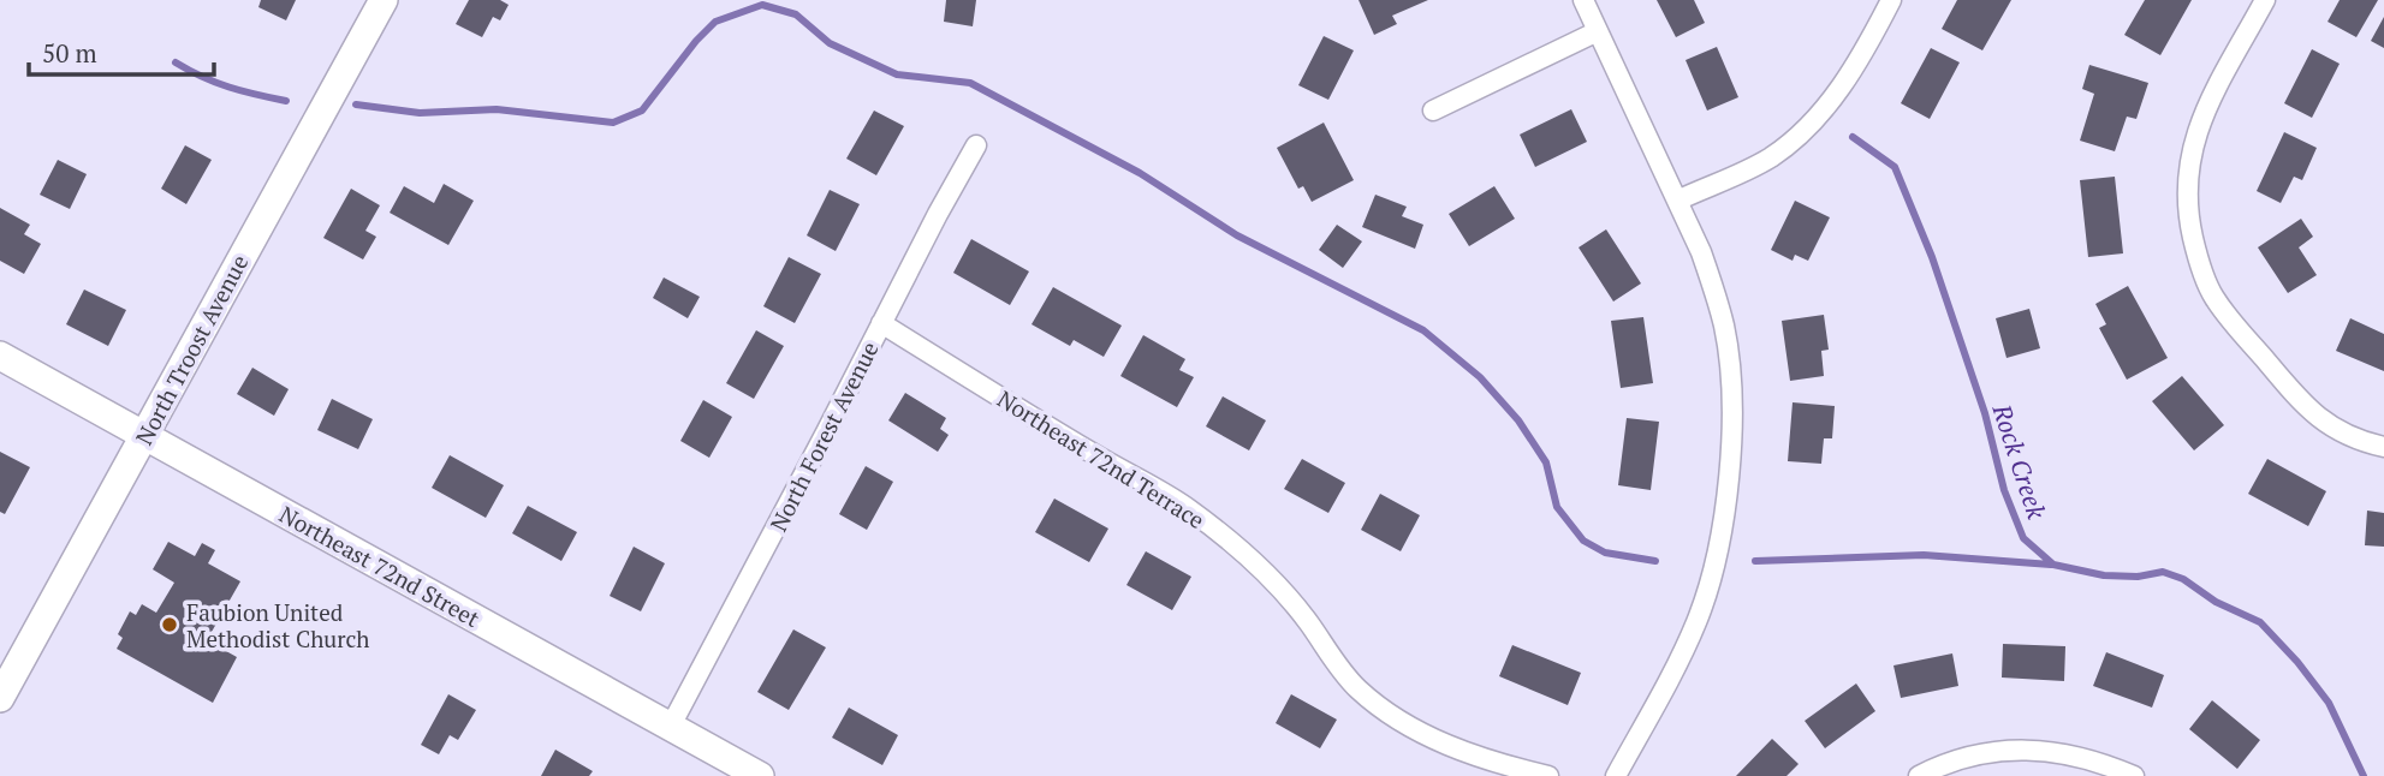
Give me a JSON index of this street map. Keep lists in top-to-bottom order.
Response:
{
  "streets": {
    "main road": ["North Troost Avenue", "Northeast 72nd Street"],
    "street": ["North Forest Avenue", "Northeast 72nd Terrace"]
  },
  "crossings": [
    ["North Troost Avenue", "Northeast 72nd Street"],
    ["North Forest Avenue", "Northeast 72nd Terrace"],
    ["North Forest Avenue", "Northeast 72nd Street"]
  ],
  "water": ["Rock Creek"],
  "places": ["Faubion United Methodist Church"],
  "scale_bar": "50 m"
}
